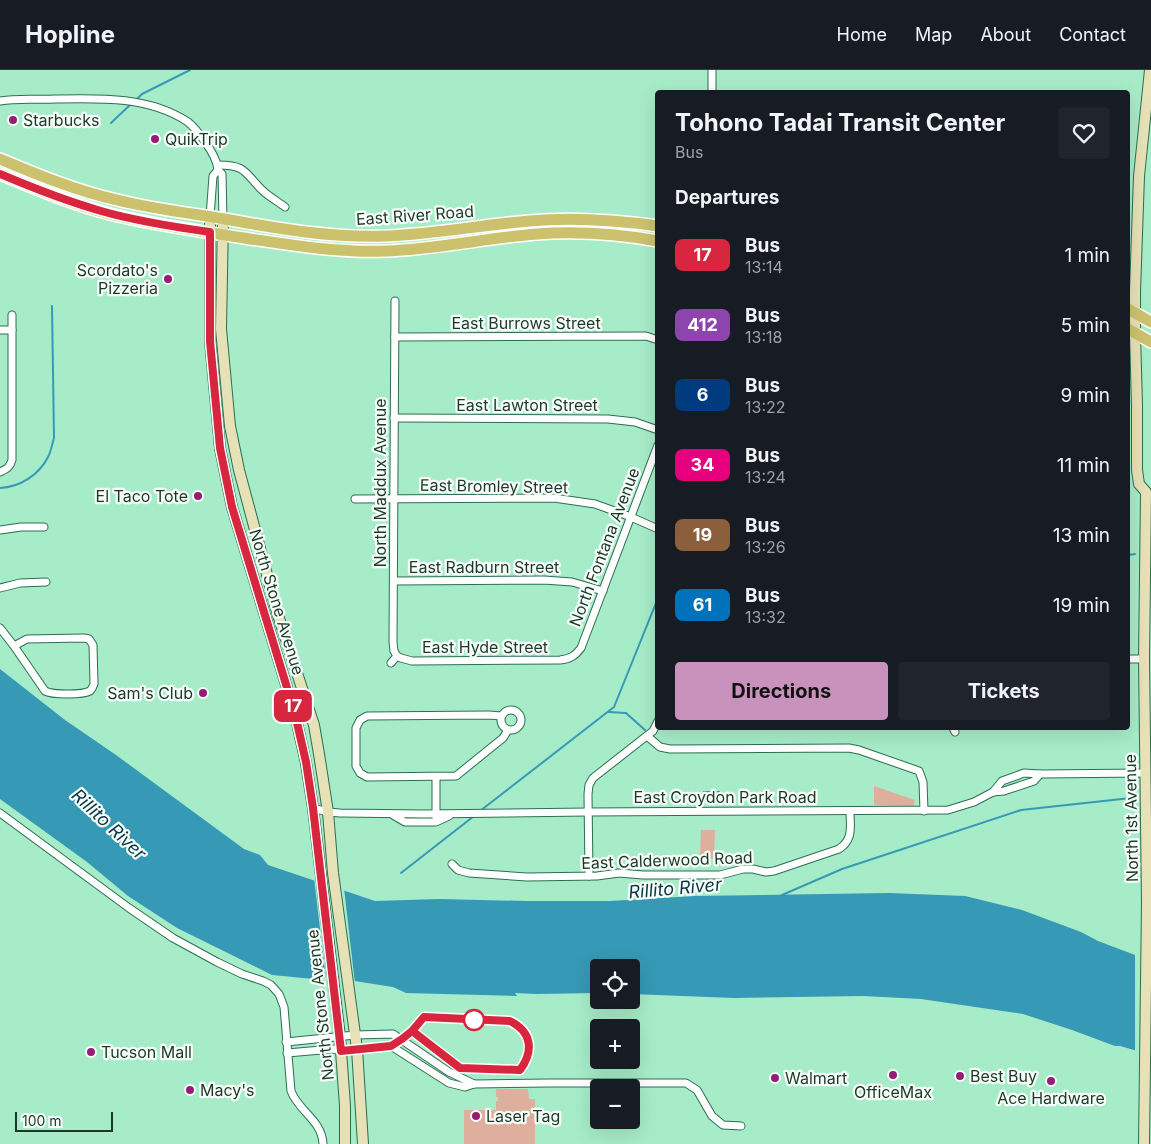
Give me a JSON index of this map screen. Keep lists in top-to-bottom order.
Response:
{
  "streets": {
    "main road": ["East River Road", "North Stone Avenue", "North 1st Avenue"],
    "street": [
      "East Burrows Street",
      "East Lawton Street",
      "North Maddux Avenue",
      "East Bromley Street",
      "North Fontana Avenue",
      "East Radburn Street",
      "East Hyde Street",
      "East Croydon Park Road",
      "East Calderwood Road"
    ]
  },
  "crossings": [
    ["East River Road", "North Stone Avenue"],
    ["East Burrows Street", "North Maddux Avenue"],
    ["East Lawton Street", "North Maddux Avenue"],
    ["North Maddux Avenue", "East Bromley Street"],
    ["North Maddux Avenue", "East Radburn Street"],
    ["North Maddux Avenue", "East Hyde Street"],
    ["East Bromley Street", "North Fontana Avenue"],
    ["North Fontana Avenue", "East Radburn Street"],
    ["North Fontana Avenue", "East Hyde Street"],
    ["North Stone Avenue", "East Croydon Park Road"],
    ["East Croydon Park Road", "North 1st Avenue"],
    ["East Croydon Park Road", "East Calderwood Road"]
  ],
  "water": ["Rillito River"],
  "places": [
    "Starbucks",
    "QuikTrip",
    "Scordato's Pizzeria",
    "El Taco Tote",
    "Sam's Club",
    "Tucson Mall",
    "OfficeMax",
    "Best Buy",
    "Walmart",
    "Ace Hardware",
    "Macy's",
    "Laser Tag"
  ],
  "lines": ["bus line 17"],
  "scale_bar": "100 m",
  "page": {
    "header": "Hopline",
    "nav": [
      "Home",
      "Map",
      "About",
      "Contact"
    ],
    "on_map": "17",
    "heading": [
      ["Tohono Tadai Transit Center", "Bus"],
      "Departures"
    ],
    "list": [
      {
        "mark": "17",
        "name": "Bus",
        "note": "13:14",
        "value": "1 min"
      },
      {
        "mark": "412",
        "name": "Bus",
        "note": "13:18",
        "value": "5 min"
      },
      {
        "mark": "6",
        "name": "Bus",
        "note": "13:22",
        "value": "9 min"
      },
      {
        "mark": "34",
        "name": "Bus",
        "note": "13:24",
        "value": "11 min"
      },
      {
        "mark": "19",
        "name": "Bus",
        "note": "13:26",
        "value": "13 min"
      },
      {
        "mark": "61",
        "name": "Bus",
        "note": "13:32",
        "value": "19 min"
      }
    ],
    "buttons": ["Directions", "Tickets"],
    "map_buttons": ["+", "−"],
    "scale": "100 m"
  }
}
